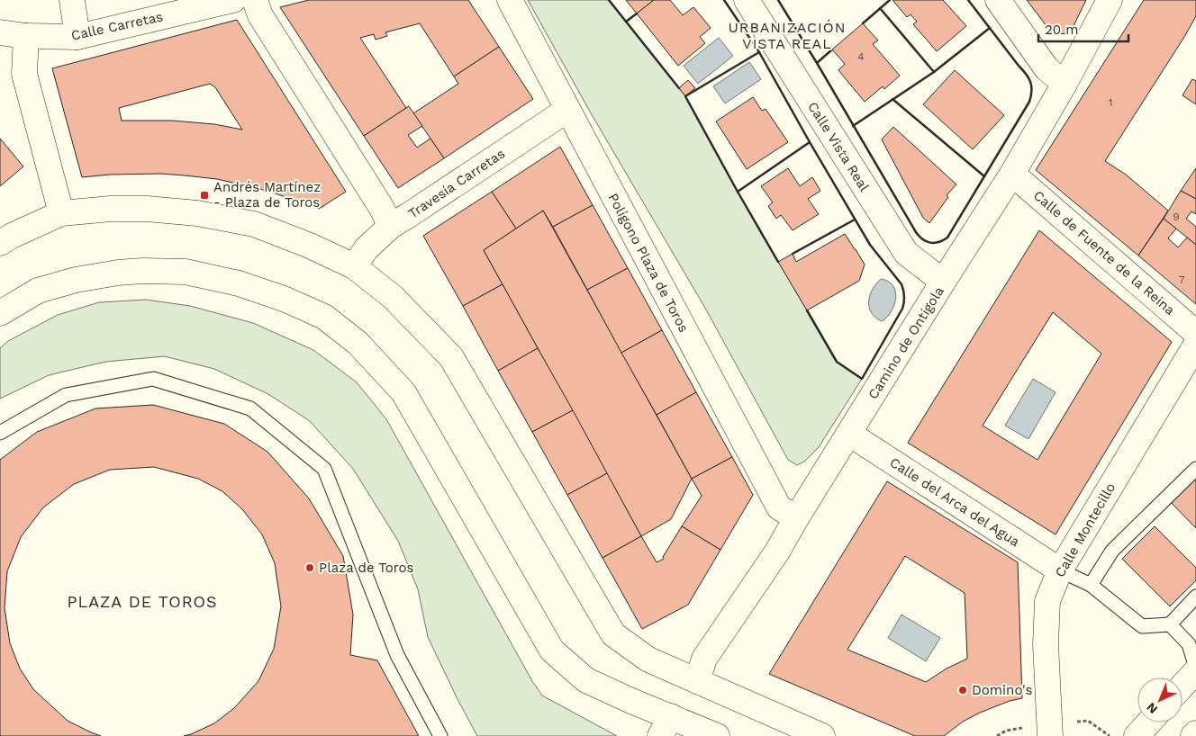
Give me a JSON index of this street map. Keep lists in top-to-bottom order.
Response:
{
  "streets": {
    "street": [
      "Calle Carretas",
      "Calle Vista Real",
      "Travesía Carretas",
      "Calle de Fuente de la Reina",
      "Polígono Plaza de Toros",
      "Camino de Ontígola",
      "Calle del Arca del Agua",
      "Calle Montecillo"
    ]
  },
  "crossings": [
    ["Calle Vista Real", "Camino de Ontígola"],
    ["Travesía Carretas", "Polígono Plaza de Toros"],
    ["Calle de Fuente de la Reina", "Camino de Ontígola"],
    ["Polígono Plaza de Toros", "Camino de Ontígola"],
    ["Camino de Ontígola", "Calle del Arca del Agua"],
    ["Calle del Arca del Agua", "Calle Montecillo"]
  ],
  "districts": ["URBANIZACIÓN VISTA REAL", "PLAZA DE TOROS"],
  "places": {
    "transit": ["Andrés Martínez - Plaza de Toros"],
    "other": ["Plaza de Toros", "Domino's"]
  },
  "house_numbers": [
    "4",
    "1",
    "9",
    "7"
  ],
  "scale_bar": "20 m",
  "north": "bottom left"
}
